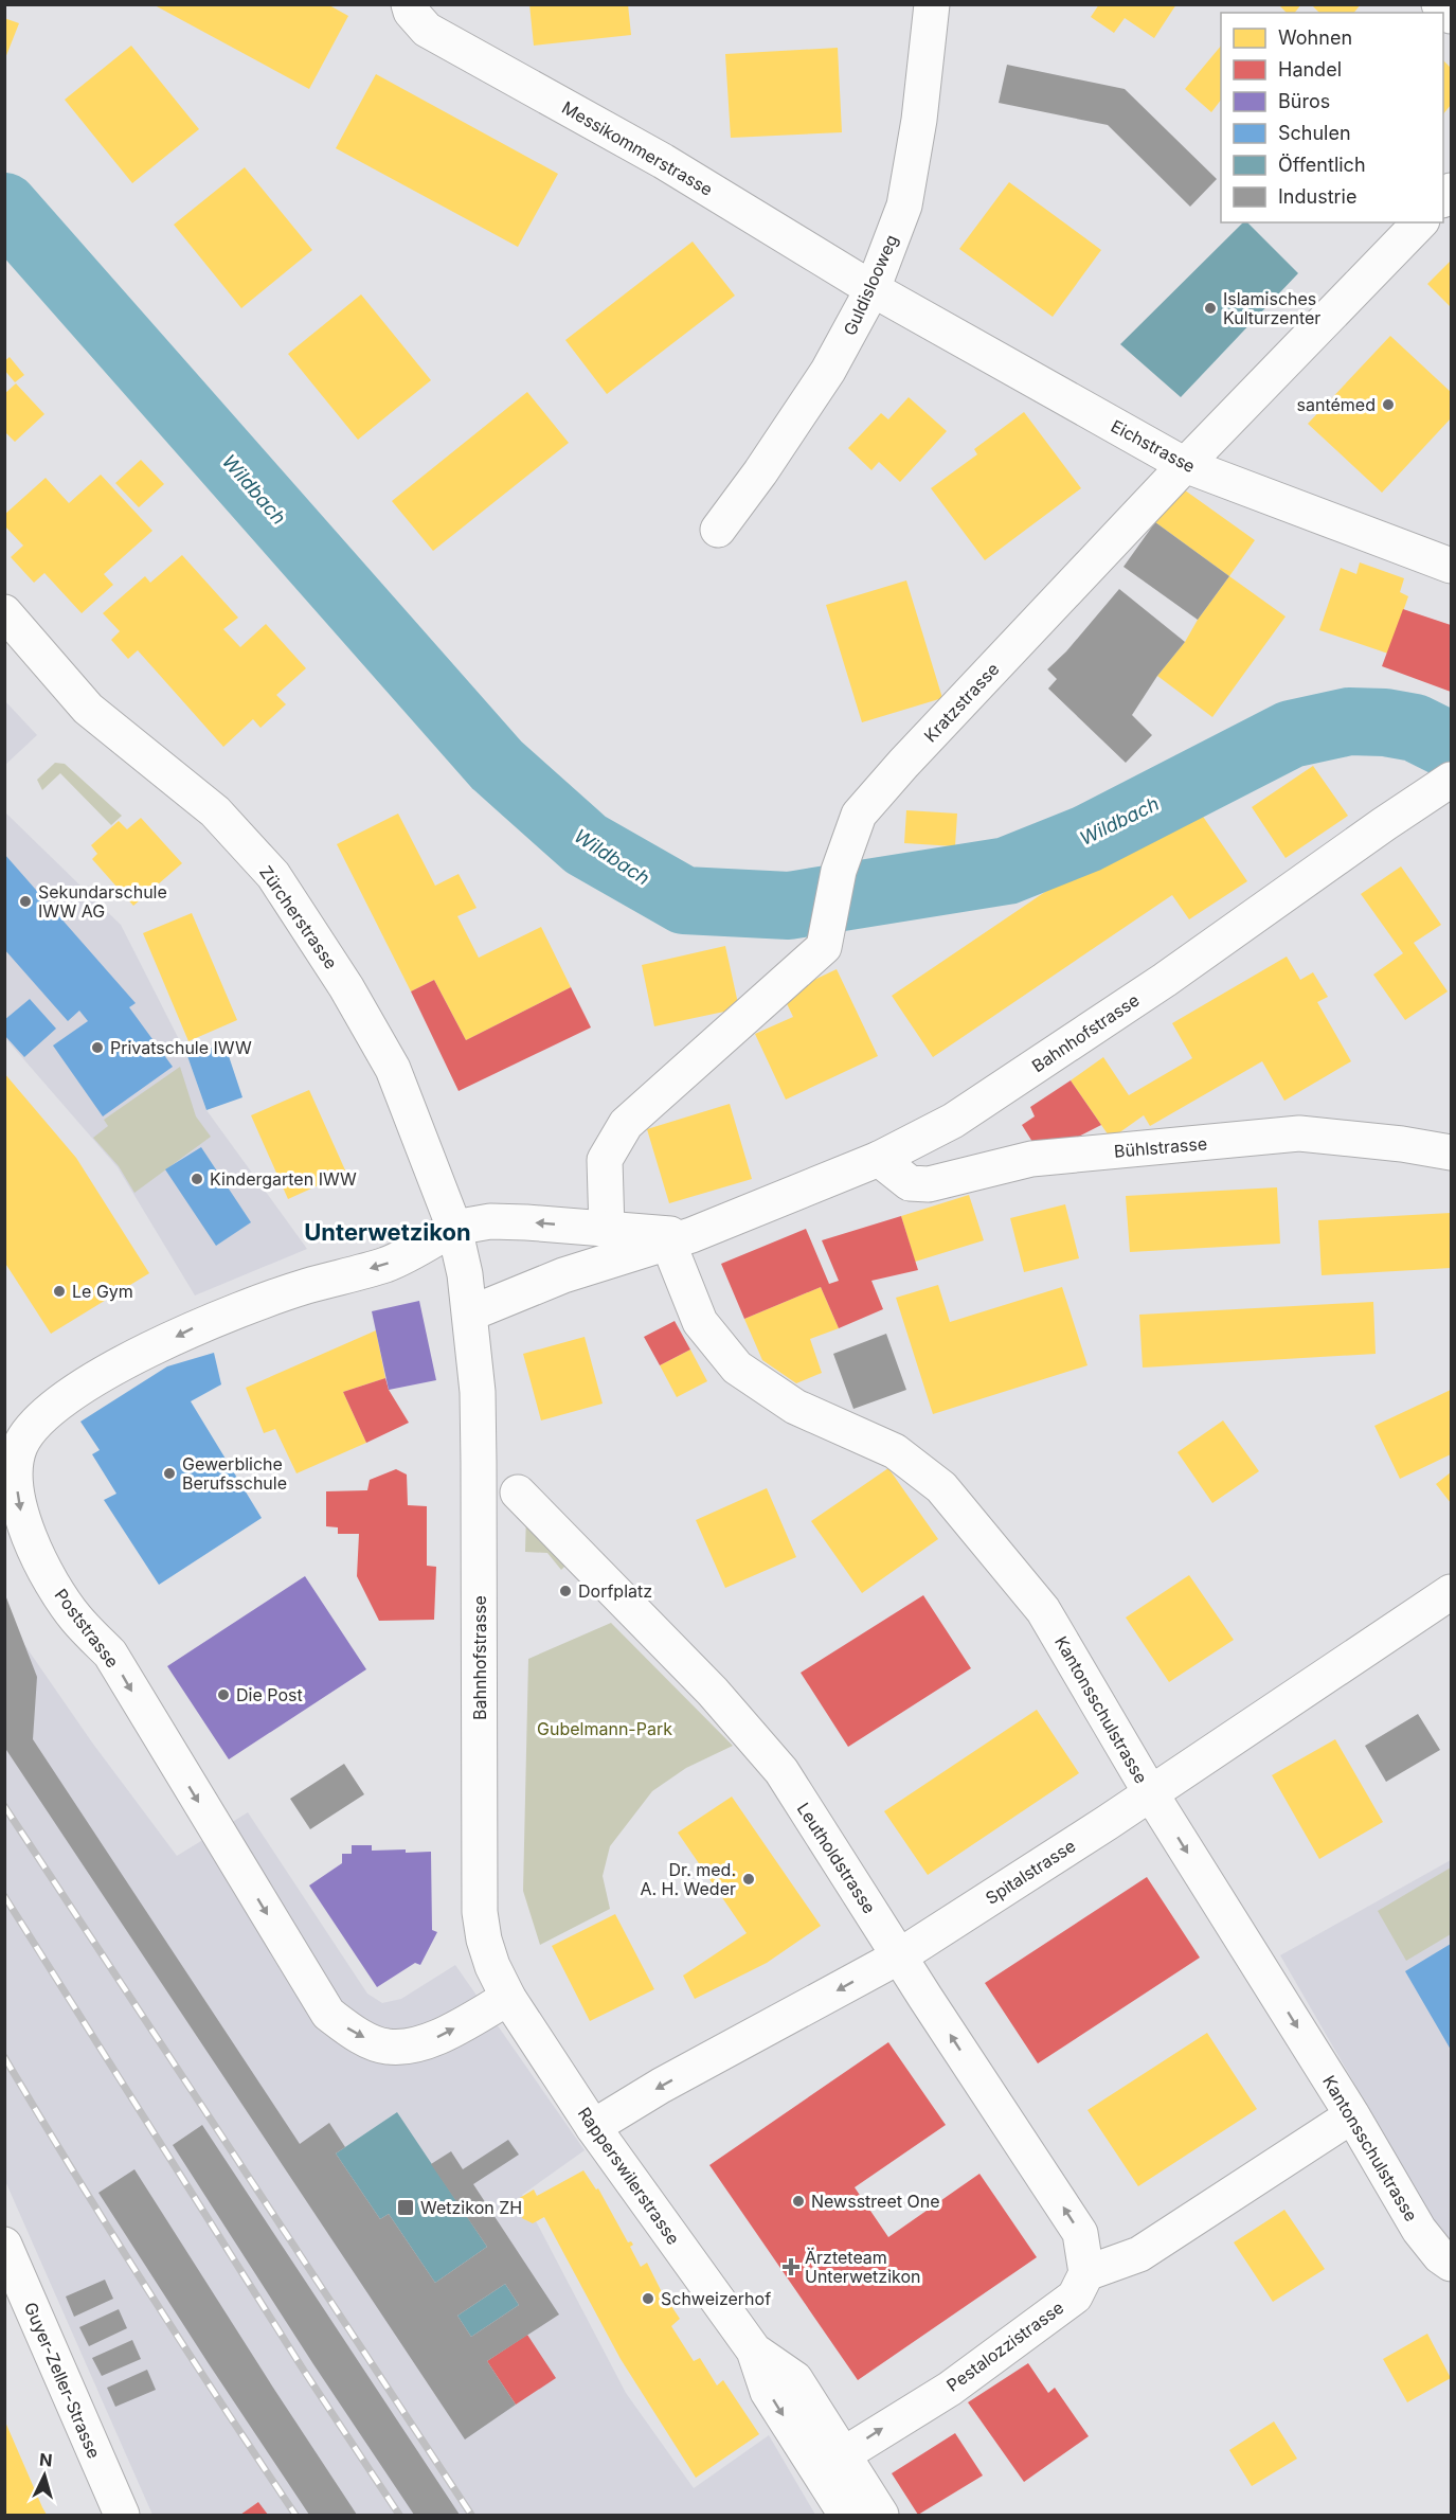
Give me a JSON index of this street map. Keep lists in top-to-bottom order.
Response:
{
  "streets": {
    "street": [
      "Messikommerstrasse",
      "Guldislooweg",
      "Eichstrasse",
      "Kratzstrasse",
      "Zürcherstrasse",
      "Bahnhofstrasse",
      "Bühlstrasse",
      "Poststrasse",
      "Kantonsschulstrasse",
      "Leutholdstrasse",
      "Spitalstrasse",
      "Rapperswilerstrasse",
      "Pestalozzistrasse",
      "Guyer-Zeller-Strasse"
    ]
  },
  "crossings": [
    ["Messikommerstrasse", "Guldislooweg"],
    ["Messikommerstrasse", "Eichstrasse"],
    ["Guldislooweg", "Eichstrasse"],
    ["Eichstrasse", "Kratzstrasse"],
    ["Kratzstrasse", "Bahnhofstrasse"],
    ["Zürcherstrasse", "Bahnhofstrasse"],
    ["Zürcherstrasse", "Poststrasse"],
    ["Bahnhofstrasse", "Bühlstrasse"],
    ["Bahnhofstrasse", "Poststrasse"],
    ["Bahnhofstrasse", "Kantonsschulstrasse"],
    ["Bahnhofstrasse", "Rapperswilerstrasse"],
    ["Poststrasse", "Rapperswilerstrasse"],
    ["Kantonsschulstrasse", "Spitalstrasse"],
    ["Leutholdstrasse", "Spitalstrasse"],
    ["Leutholdstrasse", "Pestalozzistrasse"],
    ["Spitalstrasse", "Rapperswilerstrasse"],
    ["Rapperswilerstrasse", "Pestalozzistrasse"]
  ],
  "one_way": ["Leutholdstrasse", "Pestalozzistrasse"],
  "districts": ["Unterwetzikon"],
  "water": ["Wildbach"],
  "parks": ["Gubelmann-Park"],
  "places": {
    "other": [
      "Islamisches Kulturzenter",
      "santémed",
      "Sekundarschule IWW AG",
      "Privatschule IWW",
      "Kindergarten IWW",
      "Le Gym",
      "Gewerbliche Berufsschule",
      "Dorfplatz",
      "Die Post",
      "Dr. med. A. H. Weder",
      "Newsstreet One",
      "Schweizerhof"
    ],
    "transit": ["Wetzikon ZH"],
    "health": ["Ärzteteam Unterwetzikon"]
  },
  "legend": [
    "Wohnen",
    "Handel",
    "Büros",
    "Schulen",
    "Öffentlich",
    "Industrie"
  ],
  "north": "top"
}
